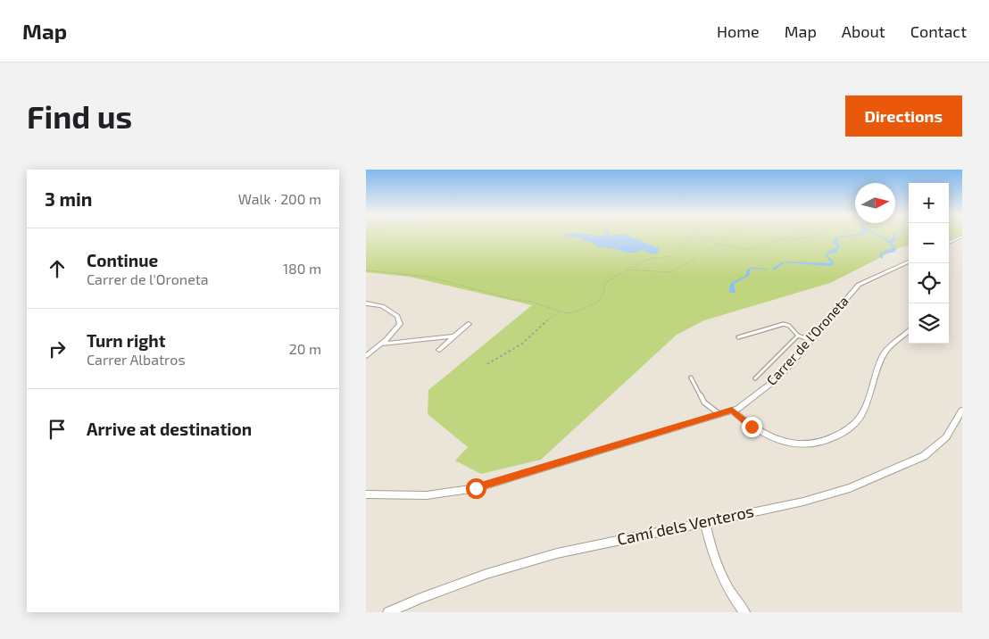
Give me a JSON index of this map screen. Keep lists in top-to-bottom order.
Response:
{
  "streets": {
    "street": ["Carrer de l'Oroneta", "Camí dels Venteros"]
  },
  "north": "right",
  "page": {
    "header": "Map",
    "nav": [
      "Home",
      "Map",
      "About",
      "Contact"
    ],
    "buttons": "Directions",
    "title": "Find us",
    "heading": ["3 min", "Walk · 200 m"],
    "map_buttons": ["+", "−"],
    "list": [
      ["Continue", "Carrer de l'Oroneta", "180 m"],
      ["Turn right", "Carrer Albatros", "20 m"],
      "Arrive at destination"
    ]
  }
}
